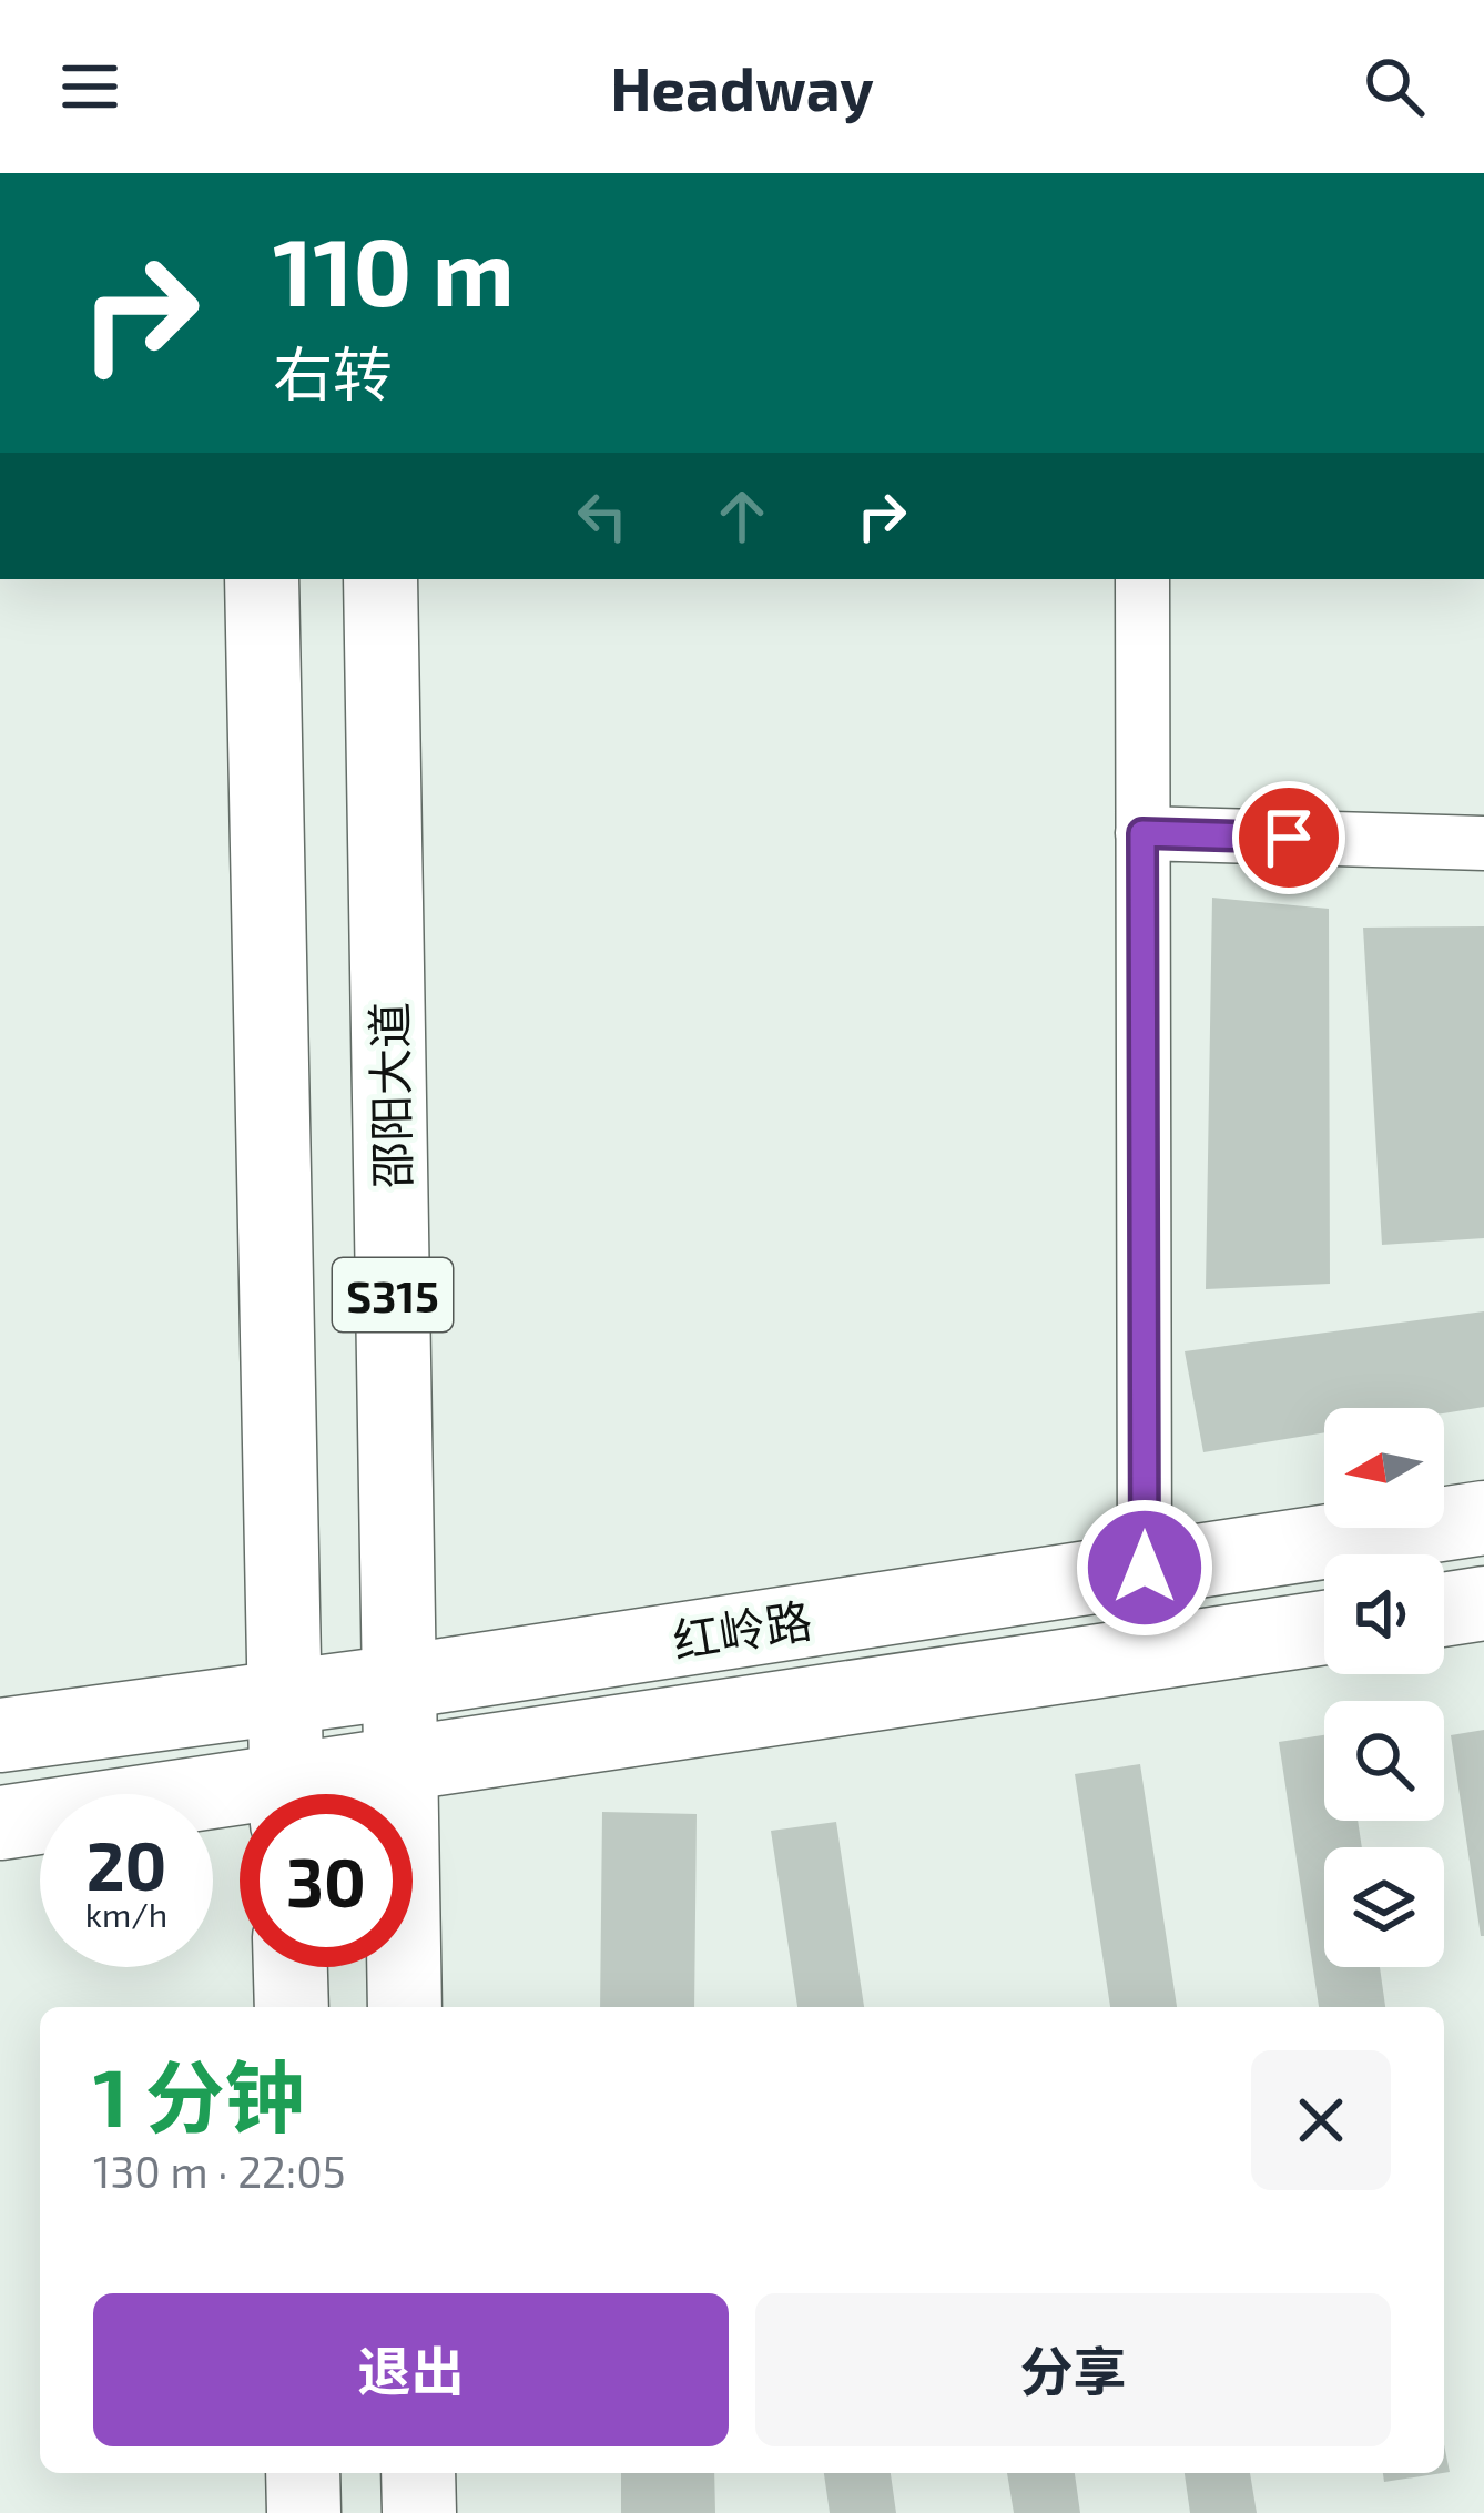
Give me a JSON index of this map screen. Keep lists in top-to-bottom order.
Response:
{
  "streets": {
    "main road": ["邵阳大道", "S315", "红岭路"]
  },
  "crossings": [
    ["邵阳大道", "红岭路"],
    ["S315", "红岭路"]
  ],
  "north": "left",
  "page": {
    "header": "Headway",
    "turn": ["110 m", "右转"],
    "speed": "20 km/h",
    "limit": "30",
    "heading": ["1 分钟", "130 m · 22:05"],
    "buttons": ["退出", "分享"]
  }
}
